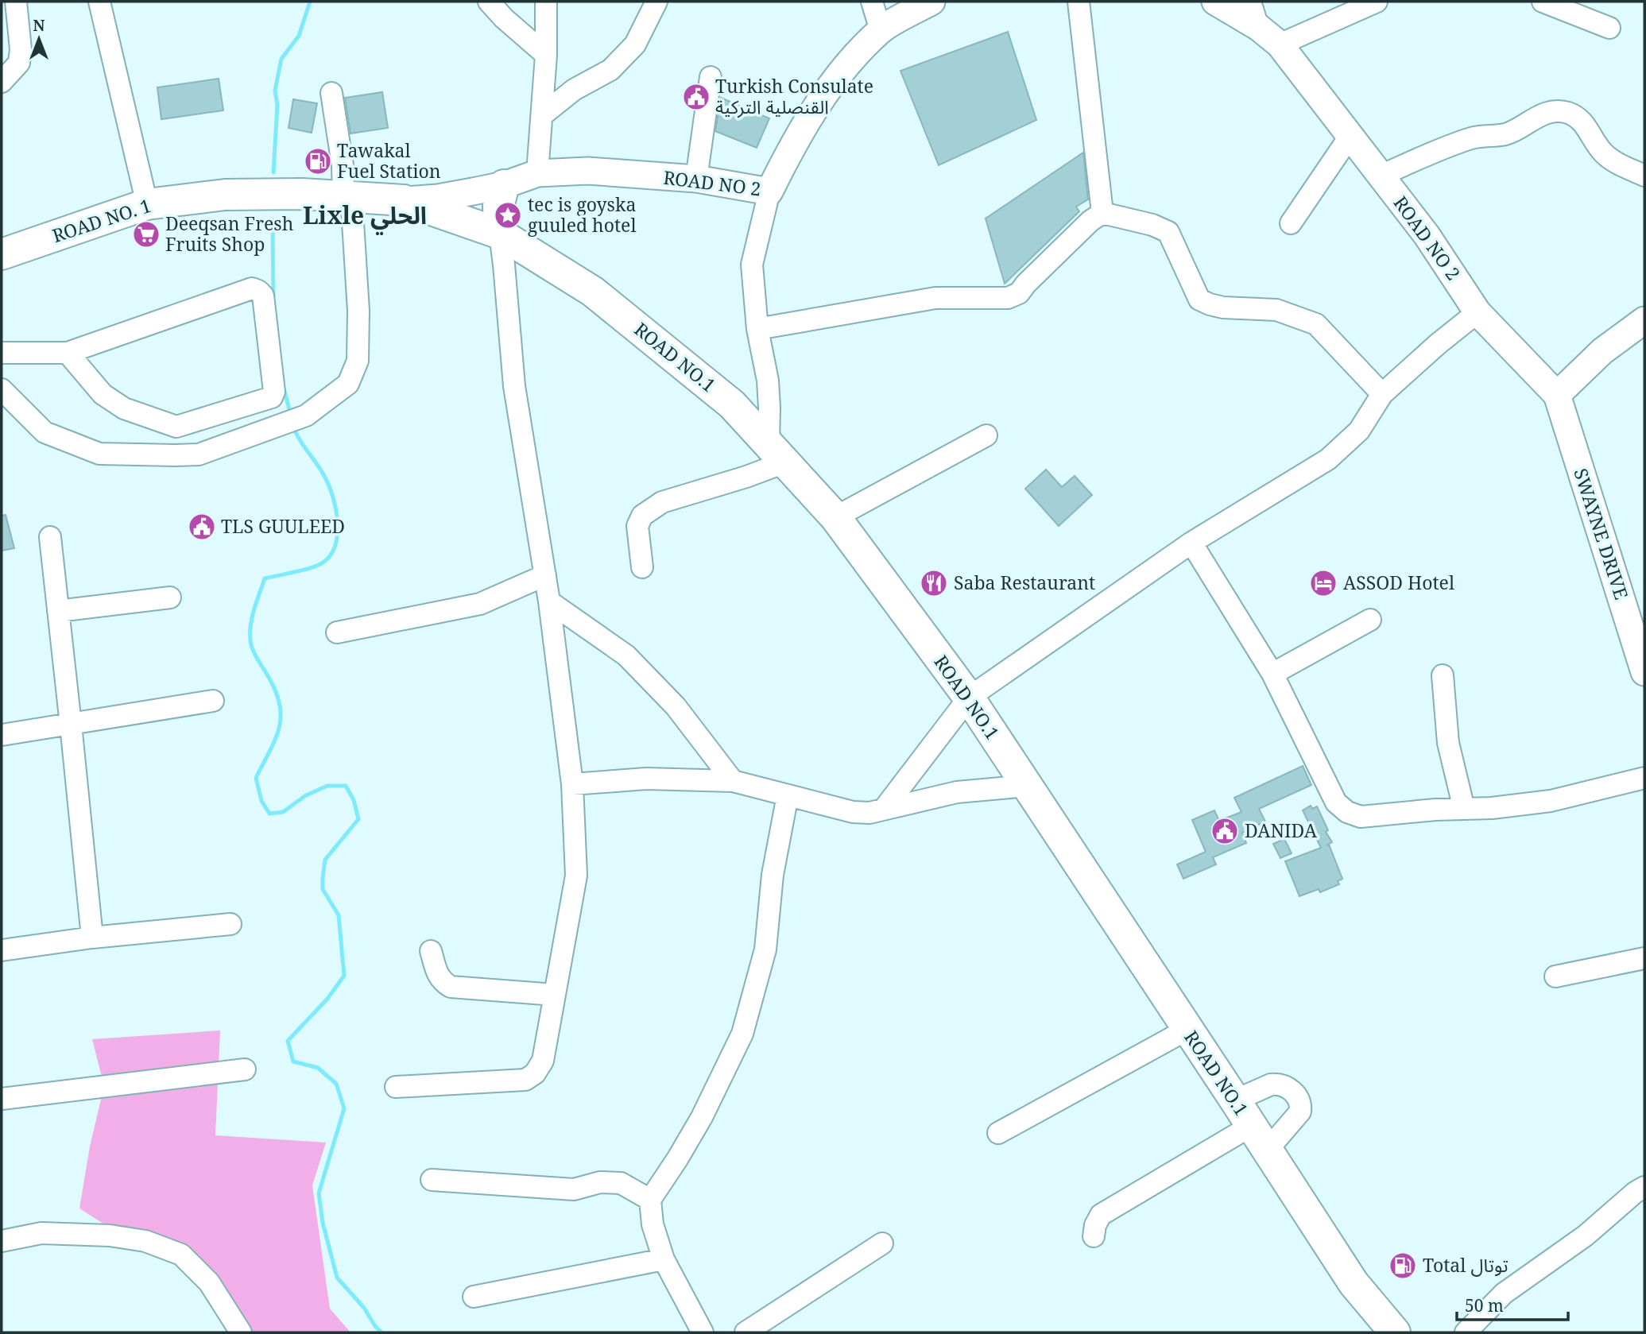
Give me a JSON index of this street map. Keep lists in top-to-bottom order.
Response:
{
  "streets": {
    "highway": ["ROAD NO. 1", "ROAD NO.1"],
    "main road": ["ROAD NO 2", "SWAYNE DRIVE"]
  },
  "crossings": [
    ["ROAD NO 2", "ROAD NO. 1"],
    ["ROAD NO 2", "ROAD NO.1"],
    ["ROAD NO 2", "SWAYNE DRIVE"],
    ["ROAD NO. 1", "ROAD NO.1"]
  ],
  "districts": ["Lixle الحلي"],
  "places": {
    "public building": ["Turkish Consulate القنصلية التركية", "TLS GUULEED", "DANIDA"],
    "fuel station": ["Tawakal Fuel Station", "Total توتال"],
    "place": ["tec is goyska guuled hotel"],
    "supermarket": ["Deeqsan Fresh Fruits Shop"],
    "restaurant": ["Saba Restaurant"],
    "hotel": ["ASSOD Hotel"]
  },
  "scale_bar": "50 m",
  "north": "top"
}
